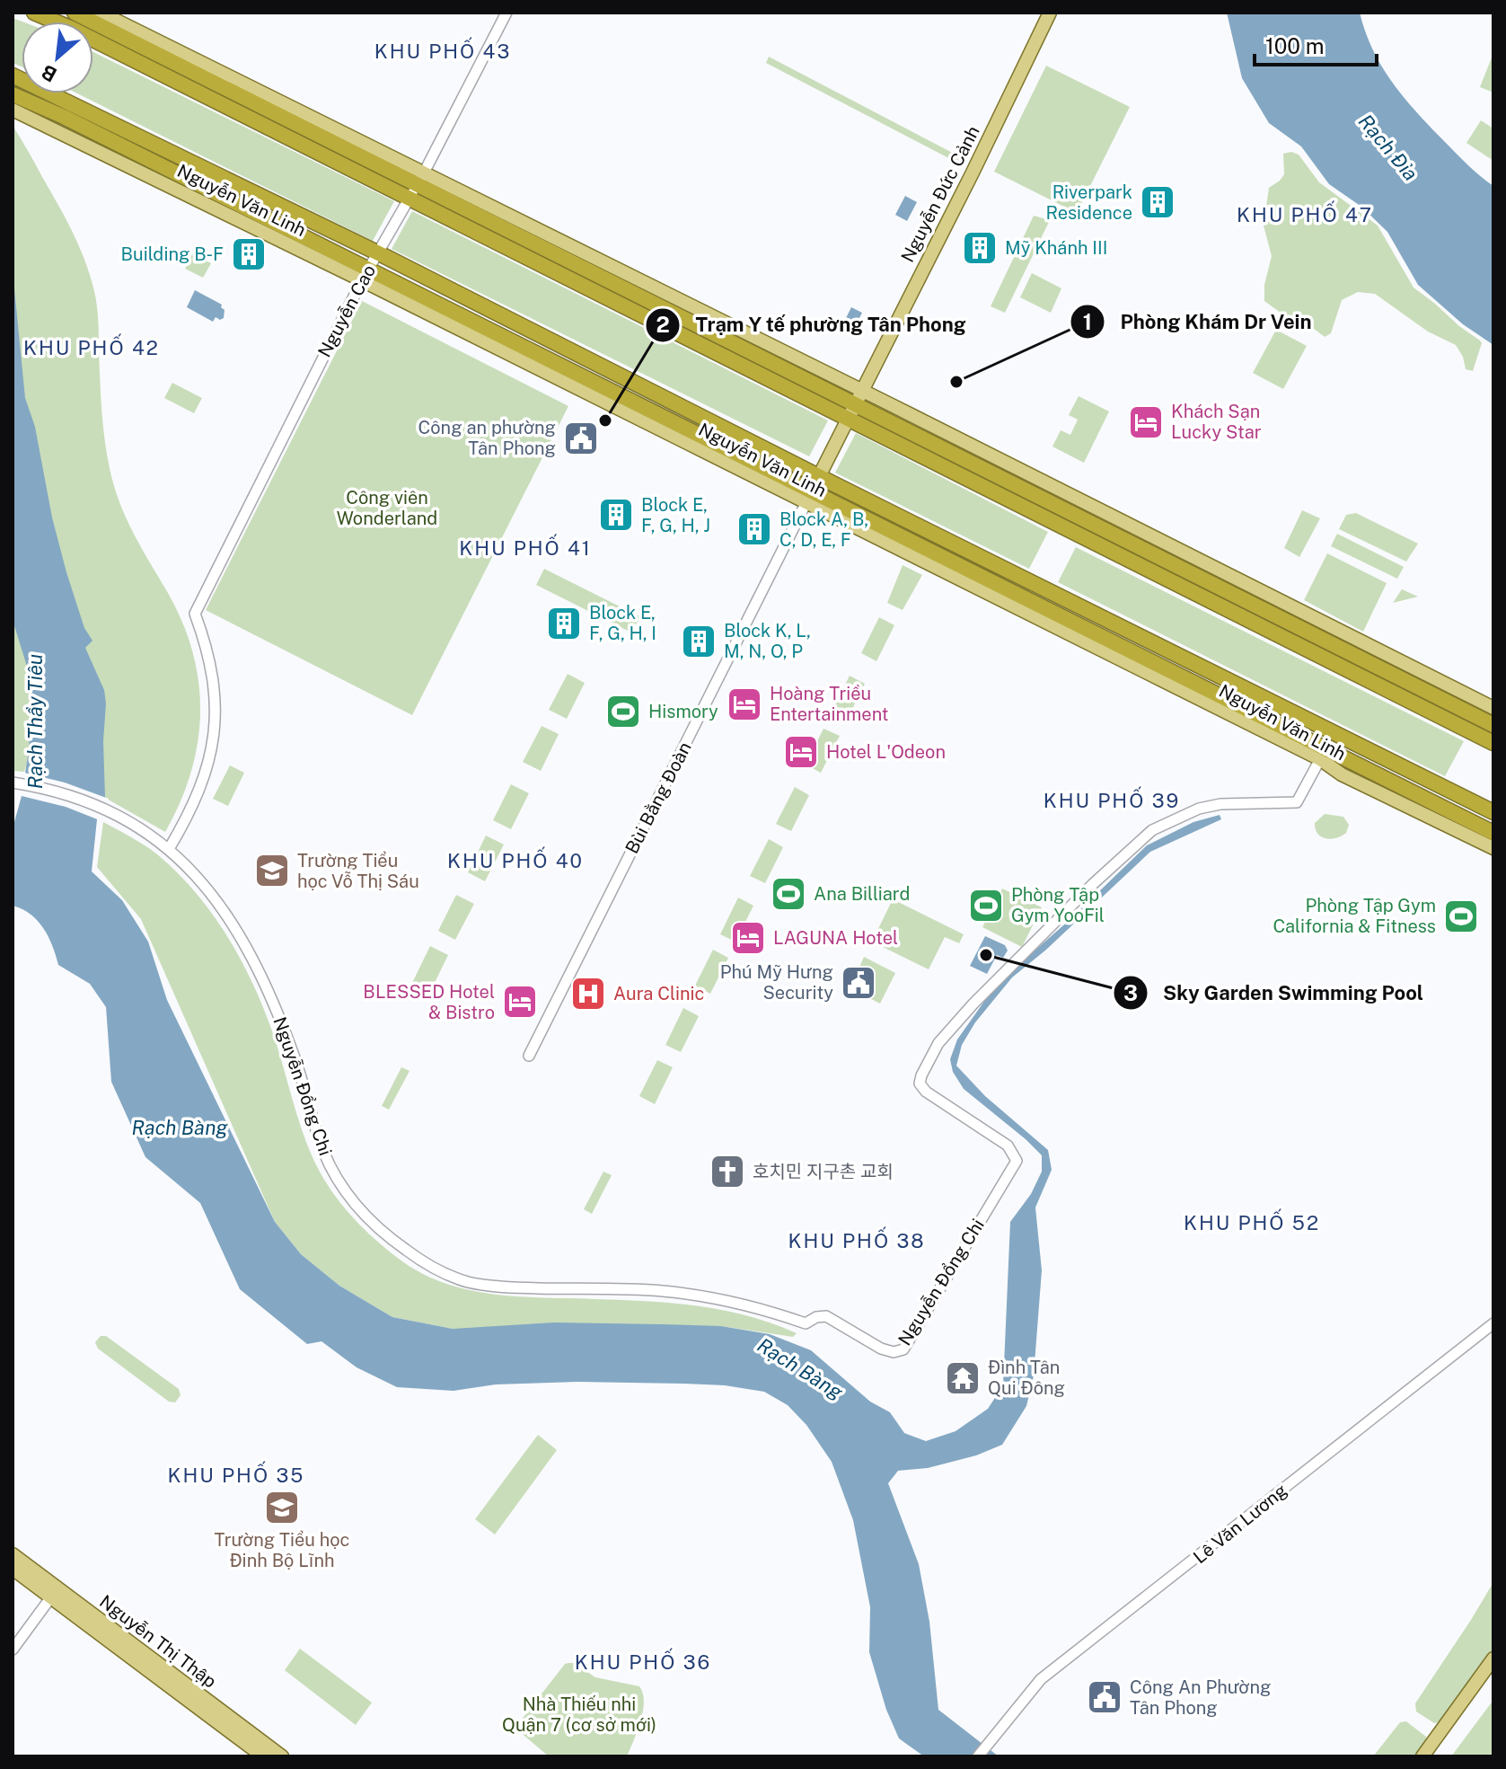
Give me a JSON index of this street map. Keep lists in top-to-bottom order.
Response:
{
  "streets": {
    "highway": ["Nguyễn Văn Linh"],
    "main road": ["Nguyễn Đức Cảnh", "Nguyễn Thị Thập"],
    "street": [
      "Nguyễn Cao",
      "Bùi Bằng Đoàn",
      "Nguyễn Đổng Chi",
      "Lê Văn Lương"
    ]
  },
  "crossings": [
    ["Nguyễn Đức Cảnh", "Nguyễn Văn Linh"],
    ["Nguyễn Đức Cảnh", "Bùi Bằng Đoàn"],
    ["Nguyễn Văn Linh", "Nguyễn Cao"],
    ["Nguyễn Văn Linh", "Bùi Bằng Đoàn"],
    ["Nguyễn Văn Linh", "Nguyễn Đổng Chi"],
    ["Nguyễn Cao", "Nguyễn Đổng Chi"]
  ],
  "districts": [
    "KHU PHỐ 43",
    "KHU PHỐ 47",
    "KHU PHỐ 42",
    "KHU PHỐ 41",
    "KHU PHỐ 39",
    "KHU PHỐ 40",
    "KHU PHỐ 52",
    "KHU PHỐ 38",
    "KHU PHỐ 35",
    "KHU PHỐ 36"
  ],
  "water": ["Rạch Đỉa", "Rạch Thầy Tiêu", "Rạch Bàng"],
  "parks": ["Công viên Wonderland", "Nhà Thiếu nhi Quận 7 (cơ sở mới)"],
  "places": {
    "building": [
      "Riverpark Residence",
      "Mỹ Khánh III",
      "Building B-F",
      "Block E, F, G, H, J",
      "Block A, B, C, D, E, F",
      "Block E, F, G, H, I",
      "Block K, L, M, N, O, P"
    ],
    "other": ["Phòng Khám Dr Vein", "Trạm Y tế phường Tân Phong", "Sky Garden Swimming Pool"],
    "hotel": [
      "Khách Sạn Lucky Star",
      "Hoàng Triều Entertainment",
      "Hotel L'Odeon",
      "LAGUNA Hotel",
      "BLESSED Hotel & Bistro"
    ],
    "public building": ["Công an phường Tân Phong", "Phú Mỹ Hưng Security", "Công An Phường Tân Phong"],
    "sports": [
      "Hismory",
      "Ana Billiard",
      "Phòng Tập Gym YooFil",
      "Phòng Tập Gym California & Fitness"
    ],
    "school or university": ["Trường Tiểu học Vỗ Thị Sáu", "Trường Tiểu học Đinh Bộ Lĩnh"],
    "hospital": ["Aura Clinic"],
    "church": ["호치민 지구촌 교회"],
    "temple": ["Đình Tân Qui Đông"]
  },
  "scale_bar": "100 m",
  "north": "bottom left"
}
